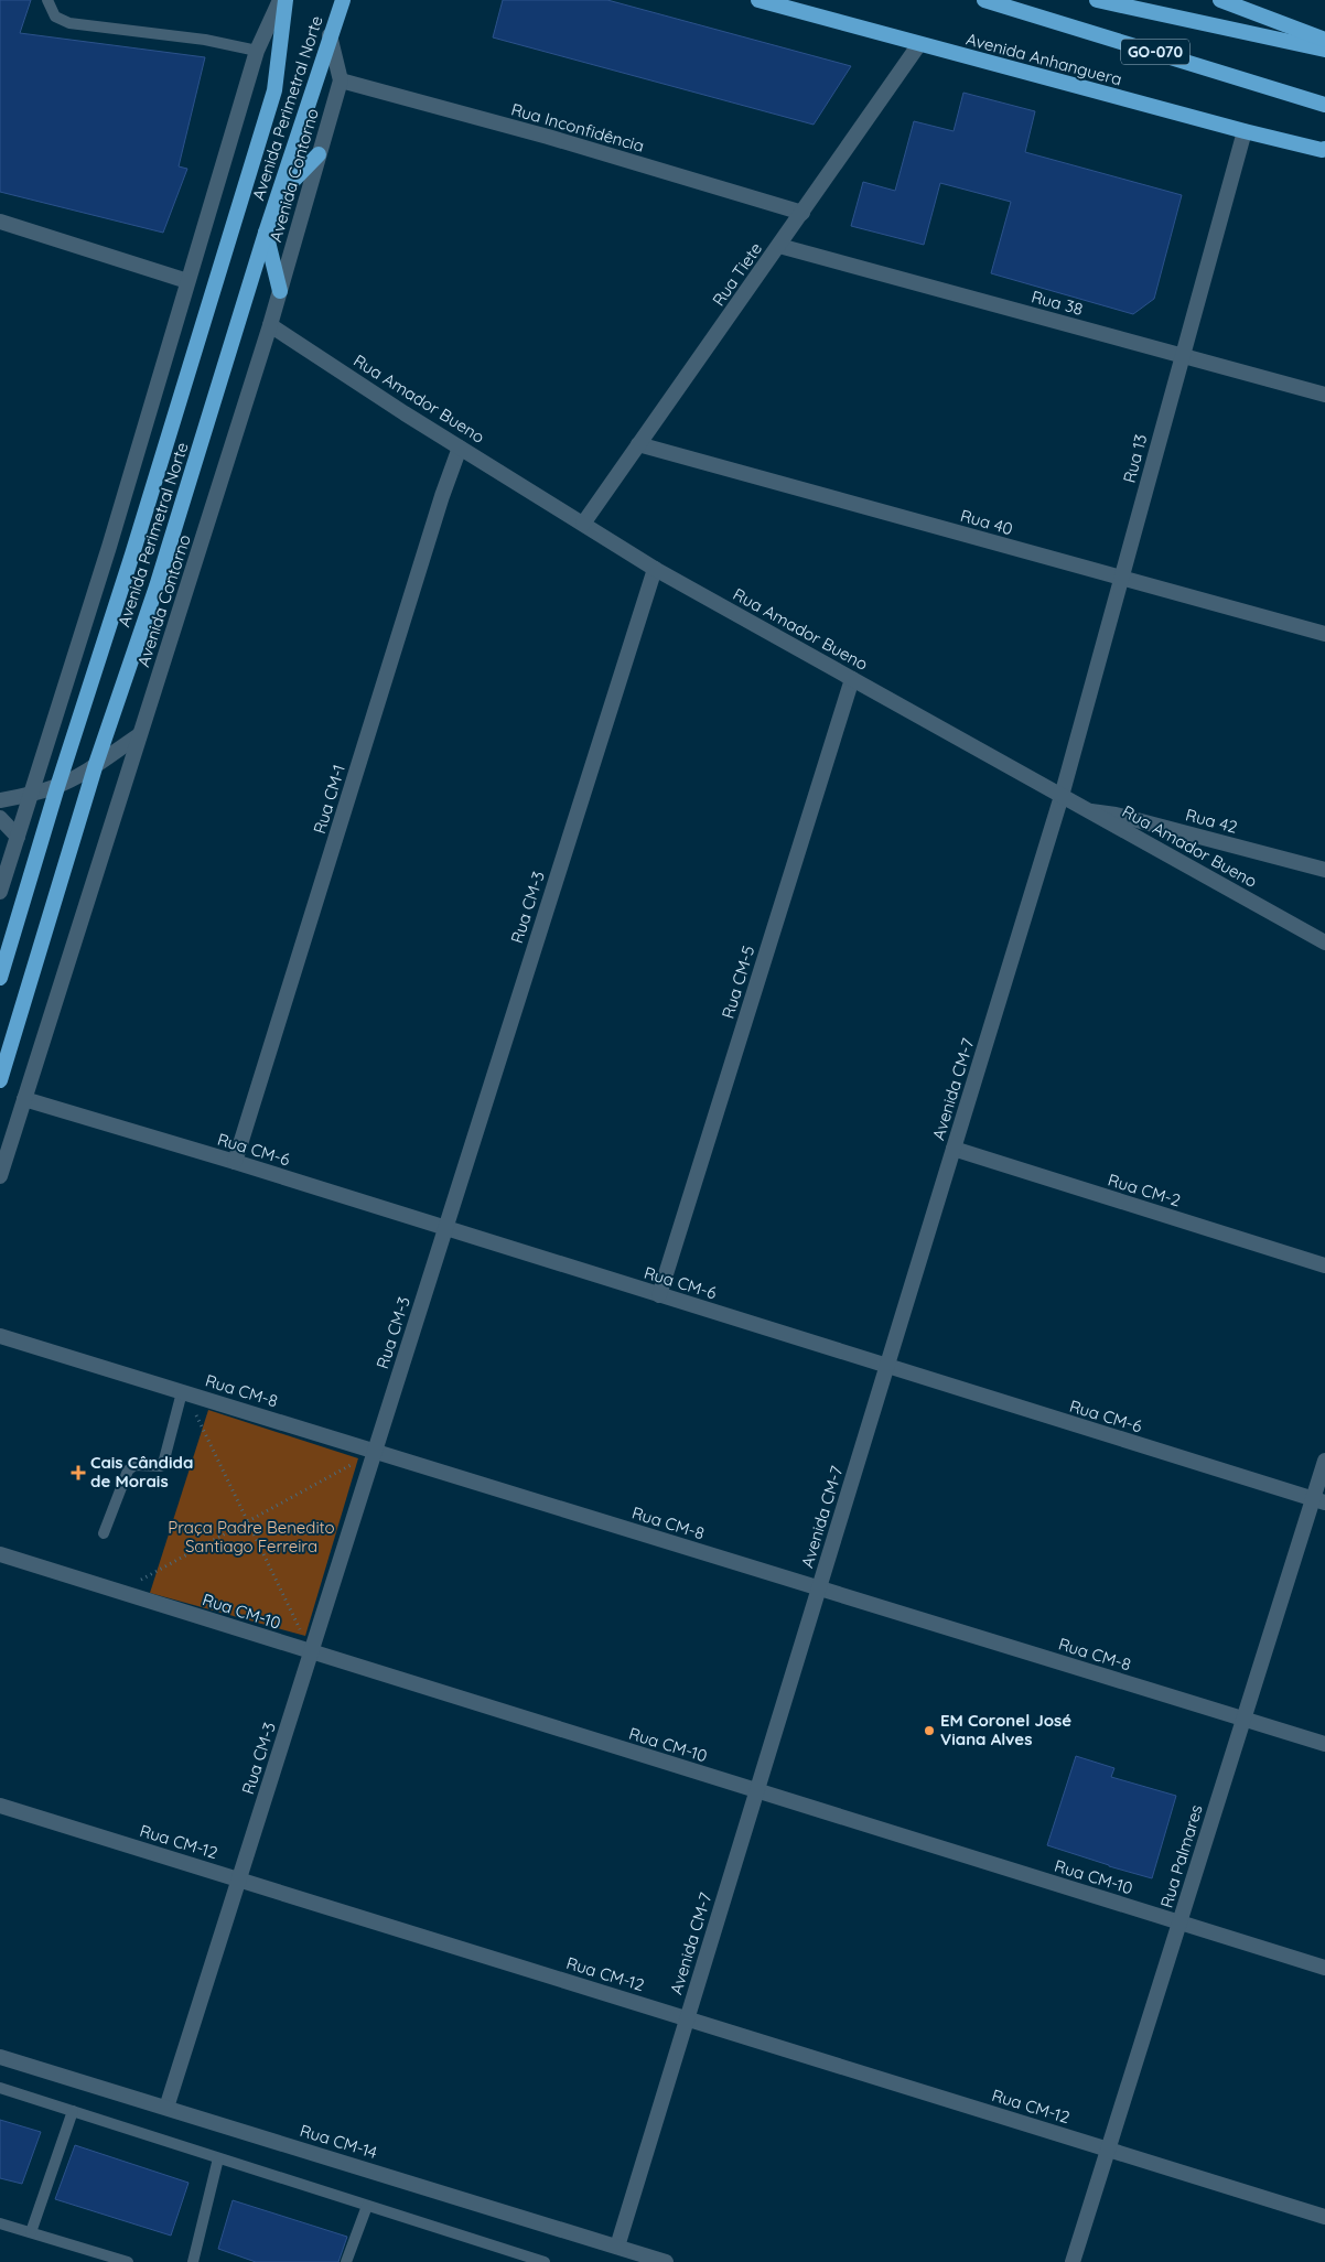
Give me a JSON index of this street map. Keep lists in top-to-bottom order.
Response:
{
  "streets": {
    "highway": ["GO-070", "Avenida Anhanguera", "Avenida Perimetral Norte"],
    "street": [
      "Rua Inconfidência",
      "Avenida Contorno",
      "Rua Tiete",
      "Rua 38",
      "Rua Amador Bueno",
      "Rua 13",
      "Rua 40",
      "Rua CM-1",
      "Rua 42",
      "Rua CM-3",
      "Rua CM-5",
      "Avenida CM-7",
      "Rua CM-6",
      "Rua CM-2",
      "Rua CM-8",
      "Rua CM-10",
      "Rua CM-12",
      "Rua Palmares",
      "Rua CM-14"
    ]
  },
  "crossings": [
    ["Avenida Anhanguera", "Rua Tiete"],
    ["Avenida Anhanguera", "Rua 13"],
    ["Rua Inconfidência", "Avenida Contorno"],
    ["Rua Inconfidência", "Rua Tiete"],
    ["Avenida Contorno", "Rua Amador Bueno"],
    ["Avenida Contorno", "Rua CM-6"],
    ["Rua Tiete", "Rua 38"],
    ["Rua Tiete", "Rua Amador Bueno"],
    ["Rua Tiete", "Rua 40"],
    ["Rua 38", "Rua 13"],
    ["Rua Amador Bueno", "Rua 13"],
    ["Rua Amador Bueno", "Rua CM-1"],
    ["Rua Amador Bueno", "Rua 42"],
    ["Rua Amador Bueno", "Rua CM-3"],
    ["Rua Amador Bueno", "Rua CM-5"],
    ["Rua Amador Bueno", "Avenida CM-7"],
    ["Rua 13", "Rua 40"],
    ["Rua 13", "Avenida CM-7"],
    ["Rua CM-1", "Rua CM-6"],
    ["Rua CM-3", "Rua CM-6"],
    ["Rua CM-3", "Rua CM-8"],
    ["Rua CM-3", "Rua CM-10"],
    ["Rua CM-3", "Rua CM-12"],
    ["Rua CM-3", "Rua CM-14"],
    ["Rua CM-5", "Rua CM-6"],
    ["Avenida CM-7", "Rua CM-6"],
    ["Avenida CM-7", "Rua CM-2"],
    ["Avenida CM-7", "Rua CM-8"],
    ["Avenida CM-7", "Rua CM-10"],
    ["Avenida CM-7", "Rua CM-12"],
    ["Avenida CM-7", "Rua CM-14"],
    ["Rua CM-6", "Rua Palmares"],
    ["Rua CM-8", "Rua Palmares"],
    ["Rua CM-10", "Rua Palmares"],
    ["Rua CM-12", "Rua Palmares"]
  ],
  "parks": ["Praça Padre Benedito Santiago Ferreira"],
  "places": {
    "health": ["Cais Cândida de Morais"],
    "other": ["EM Coronel José Viana Alves"]
  }
}
